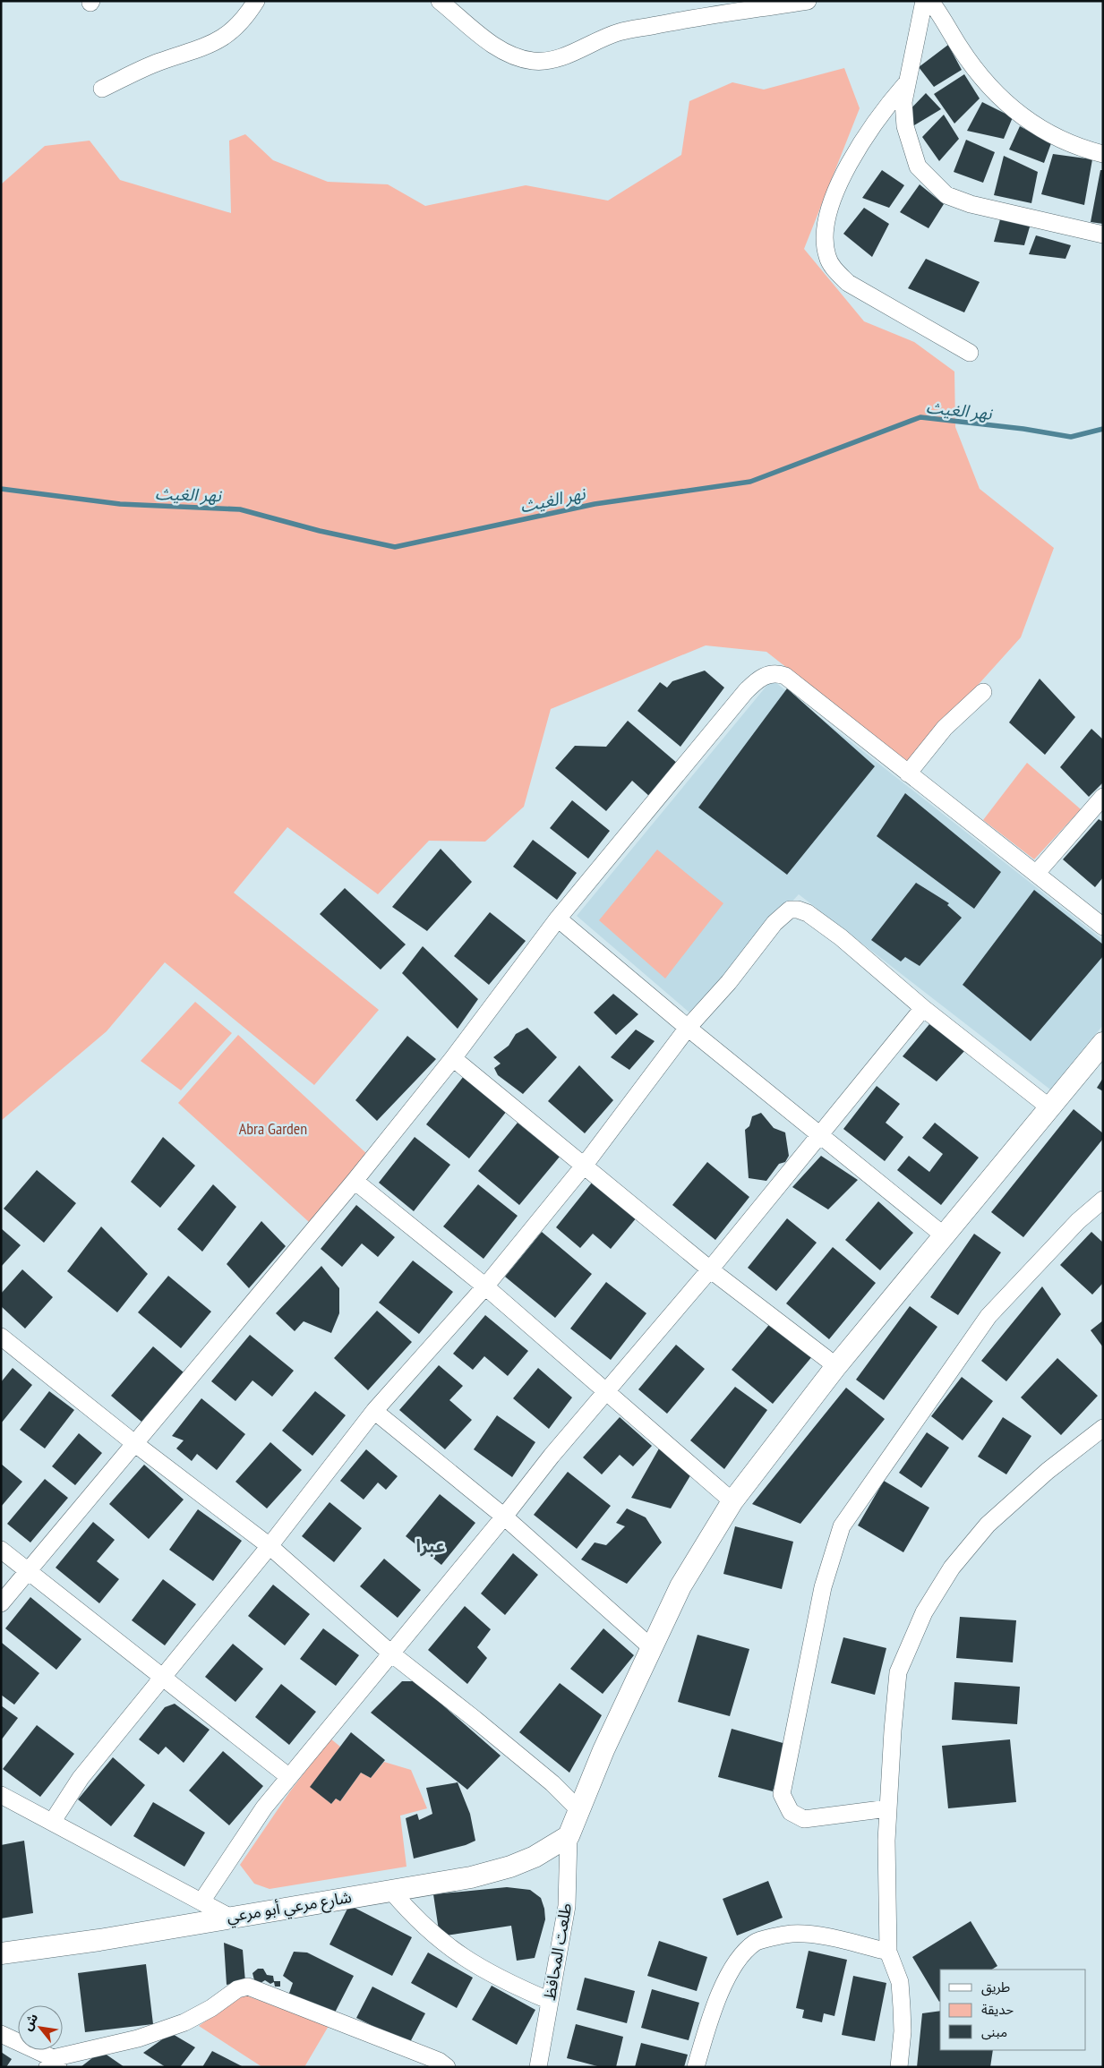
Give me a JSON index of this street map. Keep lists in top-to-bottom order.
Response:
{
  "streets": {
    "main road": ["شارع مرعي أبو مرعي"],
    "street": ["طلعت المحافظ"]
  },
  "crossings": [
    ["شارع مرعي أبو مرعي", "طلعت المحافظ"]
  ],
  "districts": ["عبرا"],
  "water": ["نهر الغيث"],
  "parks": ["Abra Garden"],
  "legend": ["طريق", "حديقة", "مبنى"],
  "north": "top left"
}
